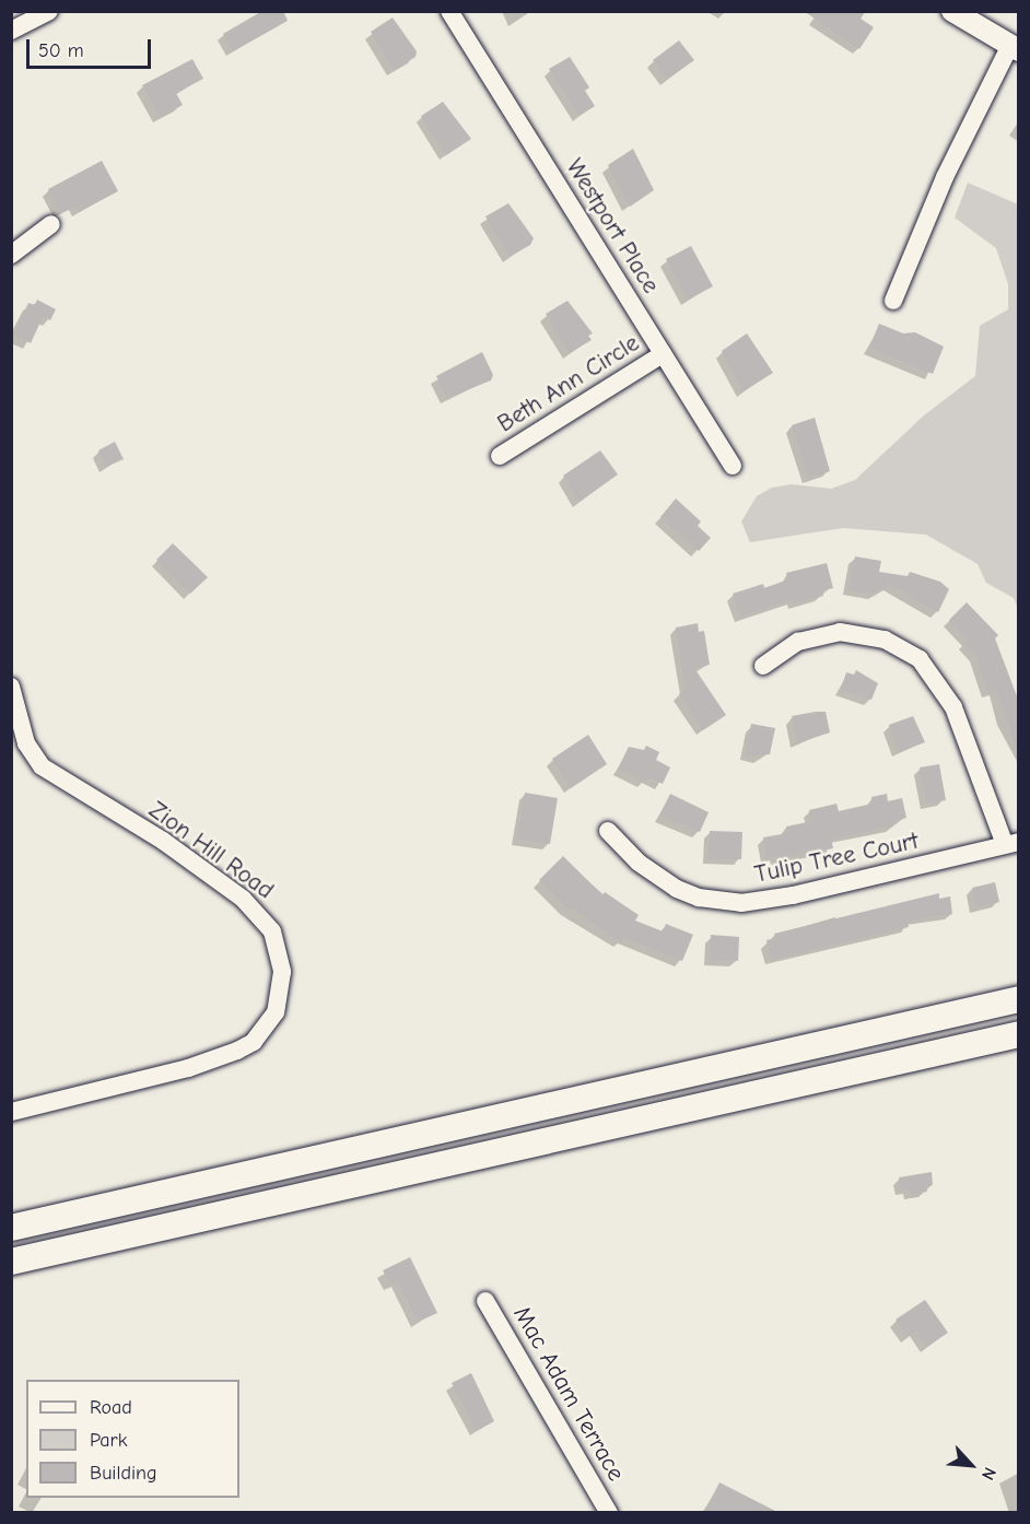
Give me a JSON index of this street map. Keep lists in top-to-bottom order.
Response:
{
  "streets": {
    "street": [
      "Westport Place",
      "Beth Ann Circle",
      "Zion Hill Road",
      "Tulip Tree Court",
      "Mac Adam Terrace"
    ]
  },
  "crossings": [
    ["Westport Place", "Beth Ann Circle"]
  ],
  "legend": ["Road", "Park", "Building"],
  "scale_bar": "50 m",
  "north": "bottom right"
}
